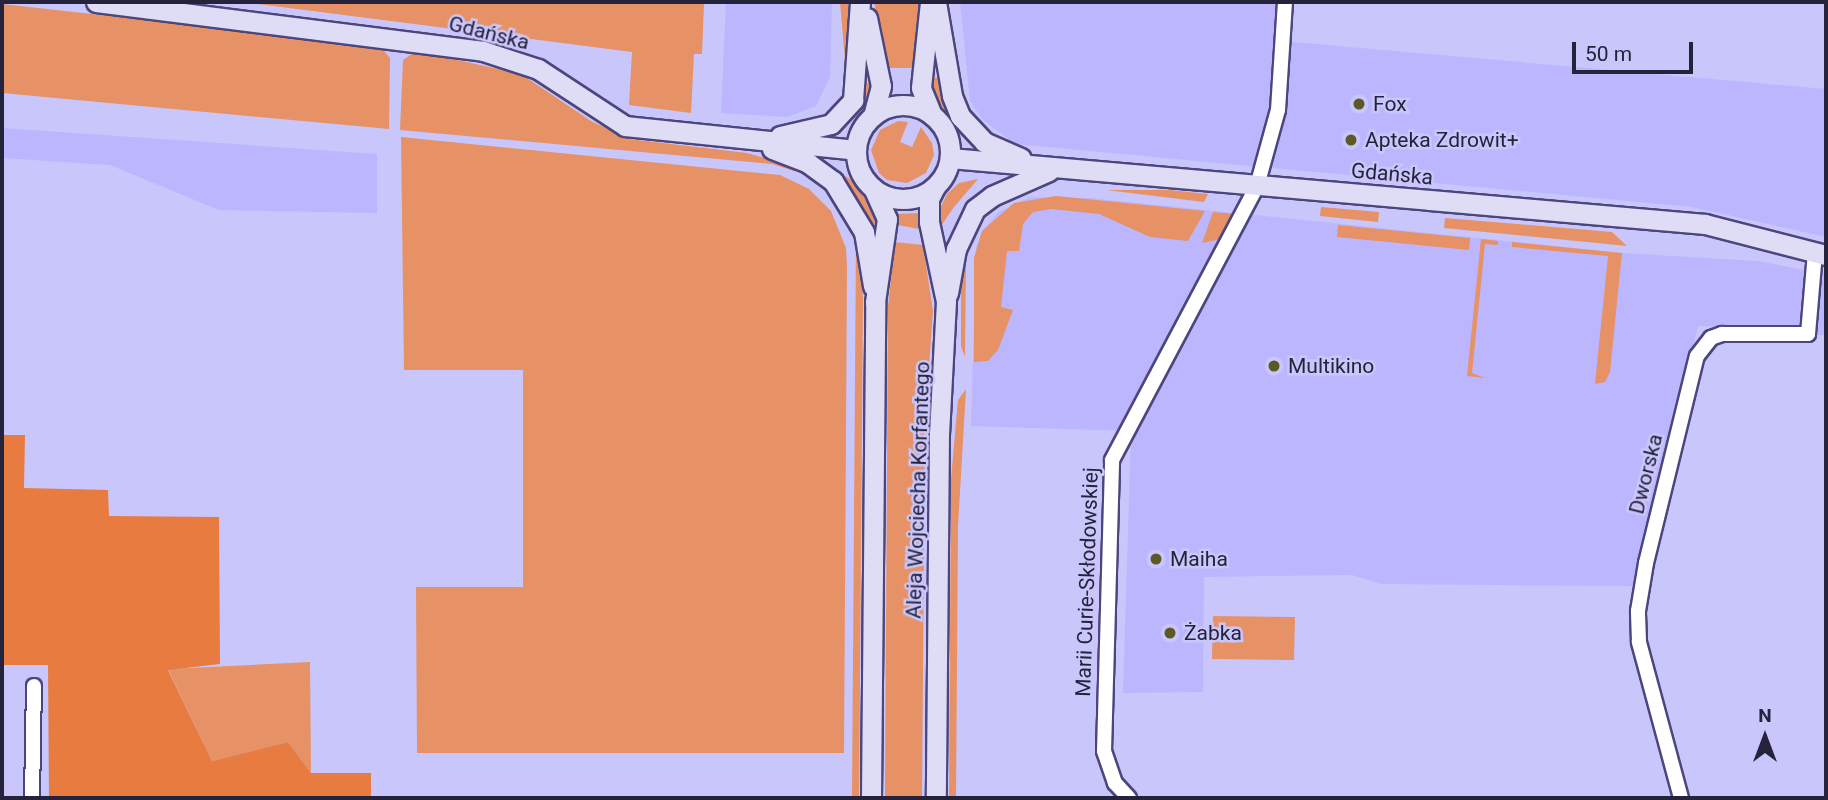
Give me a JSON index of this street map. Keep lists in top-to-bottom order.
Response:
{
  "streets": {
    "street": [
      "Gdańska",
      "Dworska",
      "Aleja Wojciecha Korfantego",
      "Marii Curie-Skłodowskiej"
    ]
  },
  "crossings": [
    ["Gdańska", "Dworska"],
    ["Gdańska", "Aleja Wojciecha Korfantego"],
    ["Gdańska", "Marii Curie-Skłodowskiej"]
  ],
  "places": [
    "Fox",
    "Apteka Zdrowit+",
    "Multikino",
    "Maiha",
    "Żabka"
  ],
  "scale_bar": "50 m",
  "north": "top"
}
